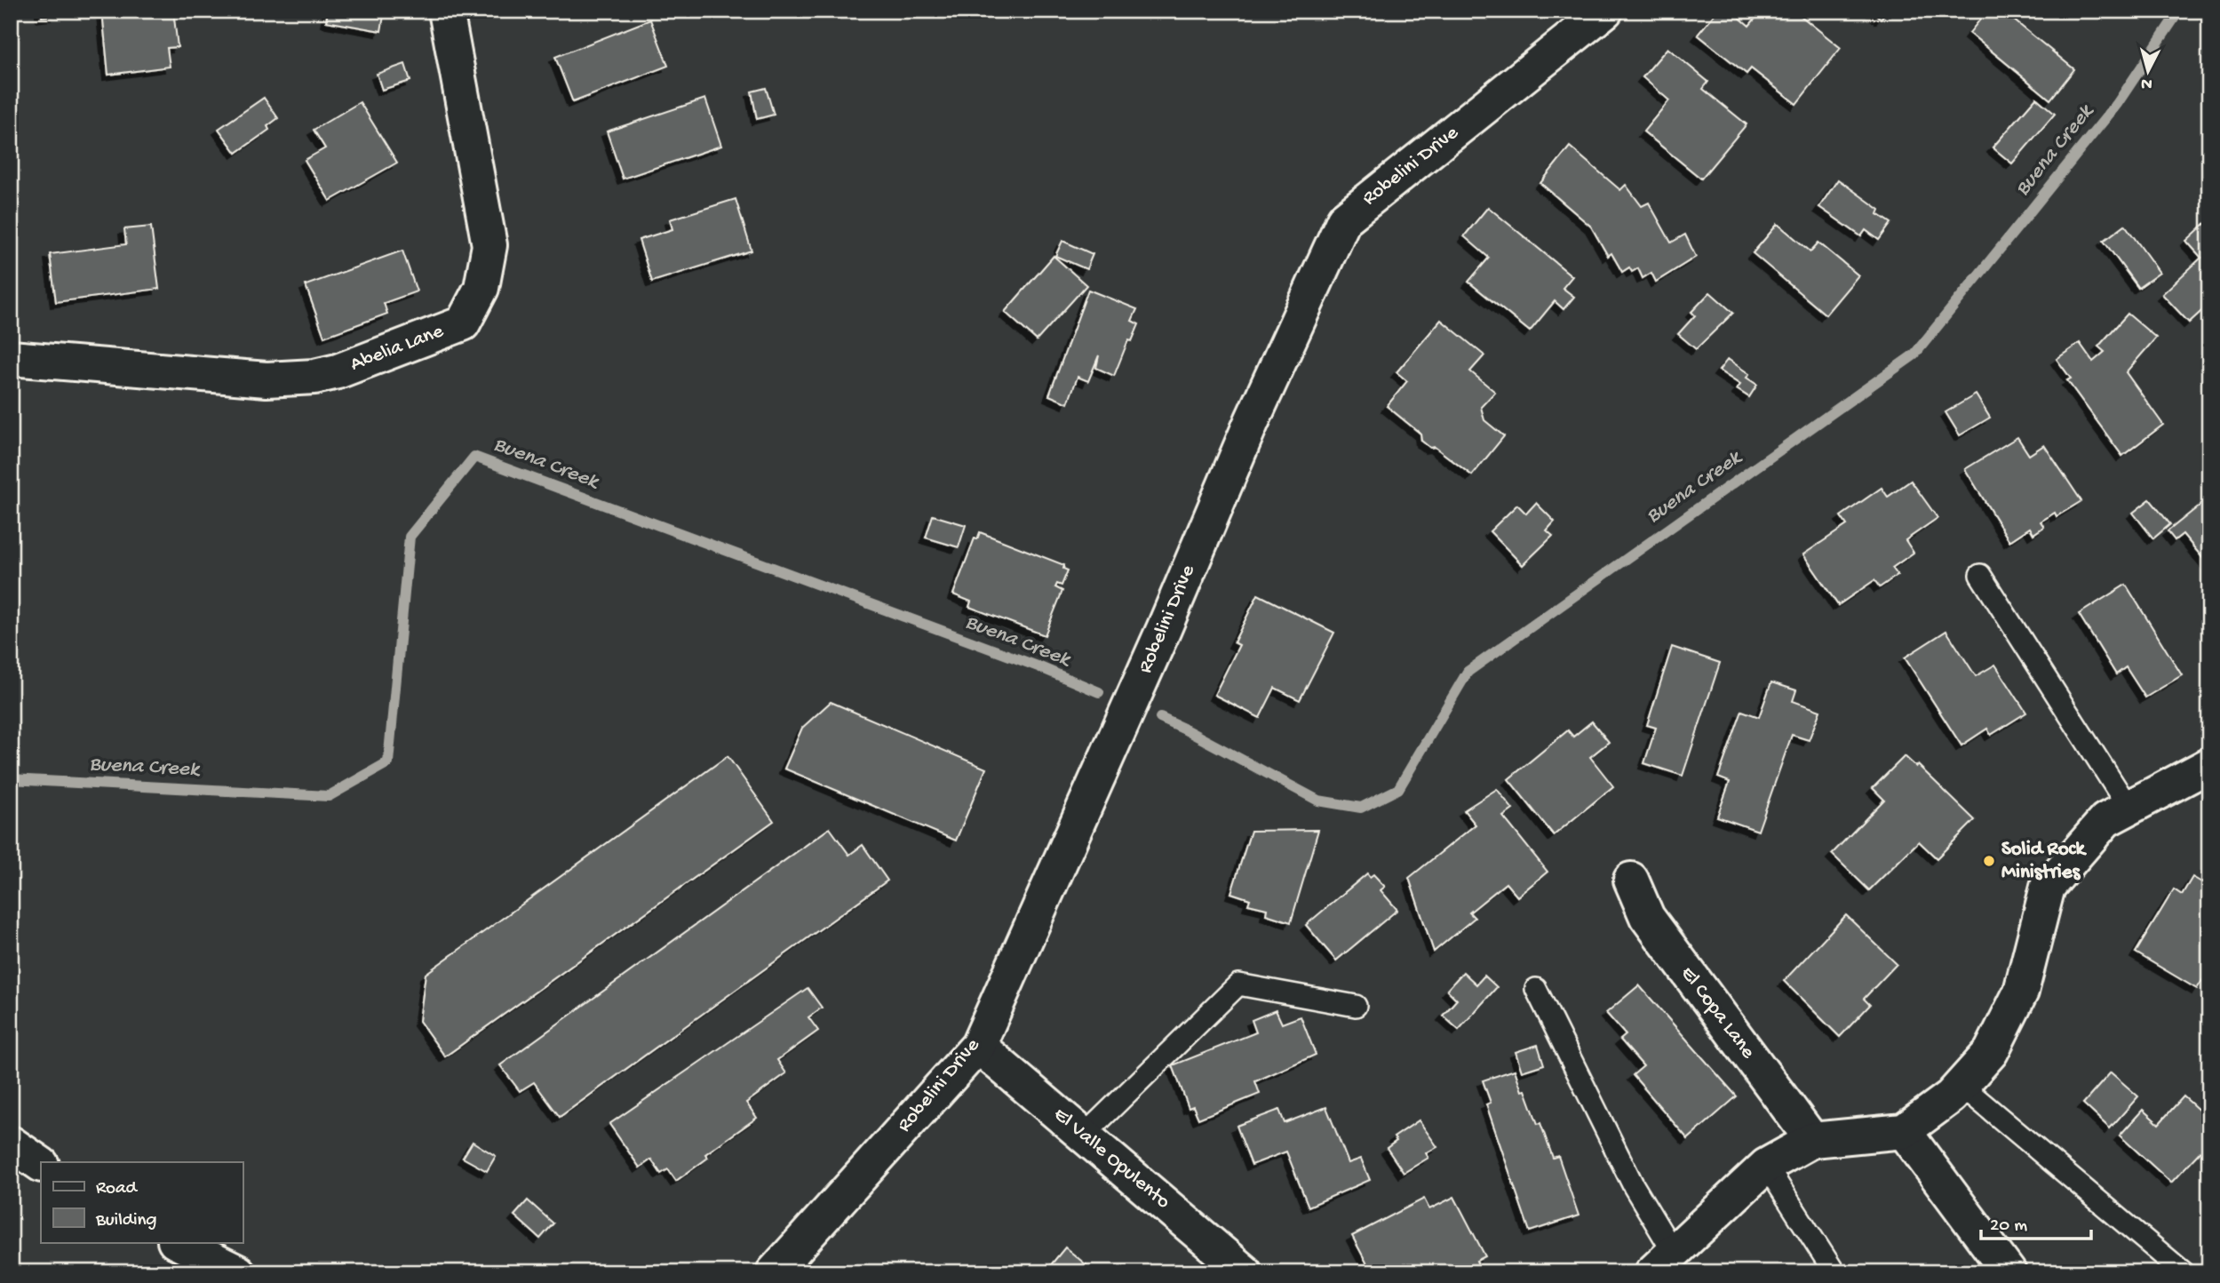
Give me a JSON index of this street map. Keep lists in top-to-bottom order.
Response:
{
  "streets": {
    "street": [
      "Robelini Drive",
      "Abelia Lane",
      "El Copa Lane",
      "El Valle Opulento"
    ]
  },
  "crossings": [
    ["Robelini Drive", "El Valle Opulento"]
  ],
  "water": ["Buena Creek"],
  "places": ["Solid Rock Ministries"],
  "legend": ["Road", "Building"],
  "scale_bar": "20 m",
  "north": "bottom"
}
